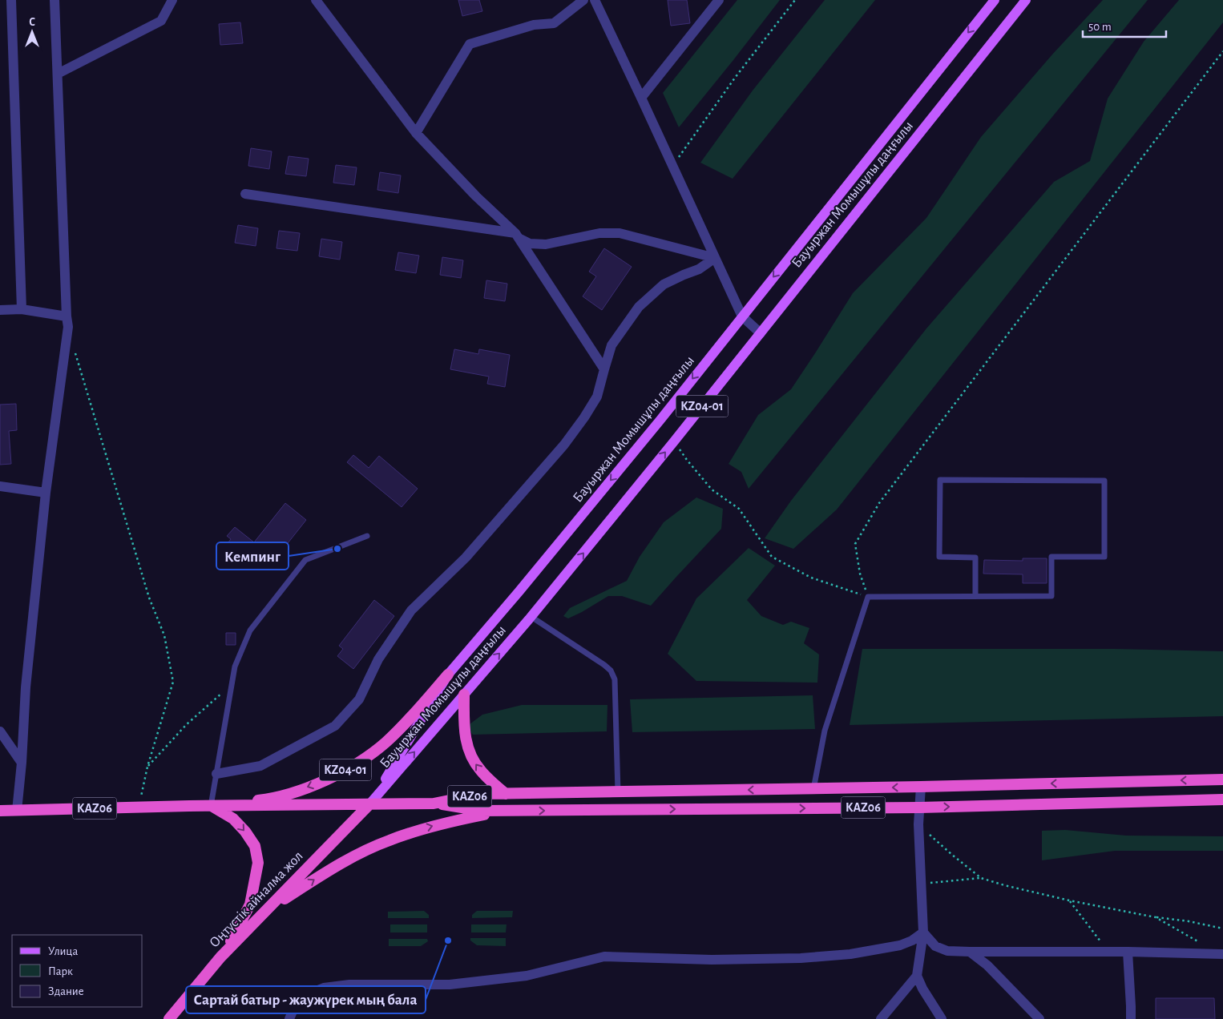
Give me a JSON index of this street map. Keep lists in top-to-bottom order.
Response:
{
  "streets": {
    "highway": ["KZ04-01", "KАZ06", "Оңтүстік айналма жол"],
    "main road": ["Бауыржан Момышұлы даңғылы"]
  },
  "crossings": [
    ["Бауыржан Момышұлы даңғылы", "KZ04-01"],
    ["Бауыржан Момышұлы даңғылы", "KАZ06"],
    ["Бауыржан Момышұлы даңғылы", "Оңтүстік айналма жол"],
    ["KZ04-01", "KАZ06"],
    ["KАZ06", "Оңтүстік айналма жол"]
  ],
  "places": ["Кемпинг", "Сартай батыр - жаужүрек мың бала"],
  "legend": ["Улица", "Парк", "Здание"],
  "scale_bar": "50 m",
  "north": "top"
}
